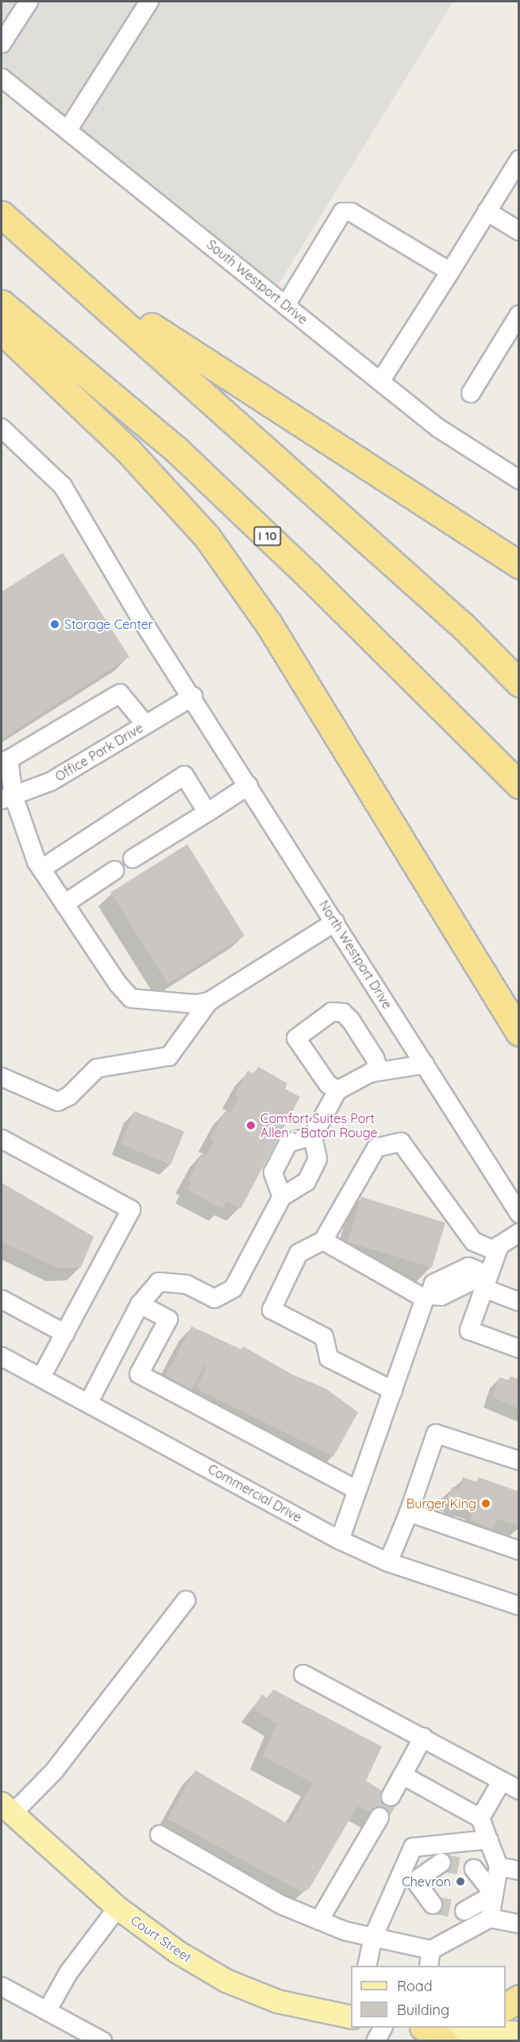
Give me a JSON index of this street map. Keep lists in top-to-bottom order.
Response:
{
  "streets": {
    "highway": ["I 10"],
    "main road": ["Court Street"],
    "street": [
      "South Westport Drive",
      "Office Park Drive",
      "North Westport Drive",
      "Commercial Drive"
    ]
  },
  "crossings": [
    ["Office Park Drive", "North Westport Drive"]
  ],
  "places": [
    "Storage Center",
    "Comfort Suites Port Allen - Baton Rouge",
    "Burger King",
    "Chevron"
  ],
  "legend": ["Road", "Building"]
}
